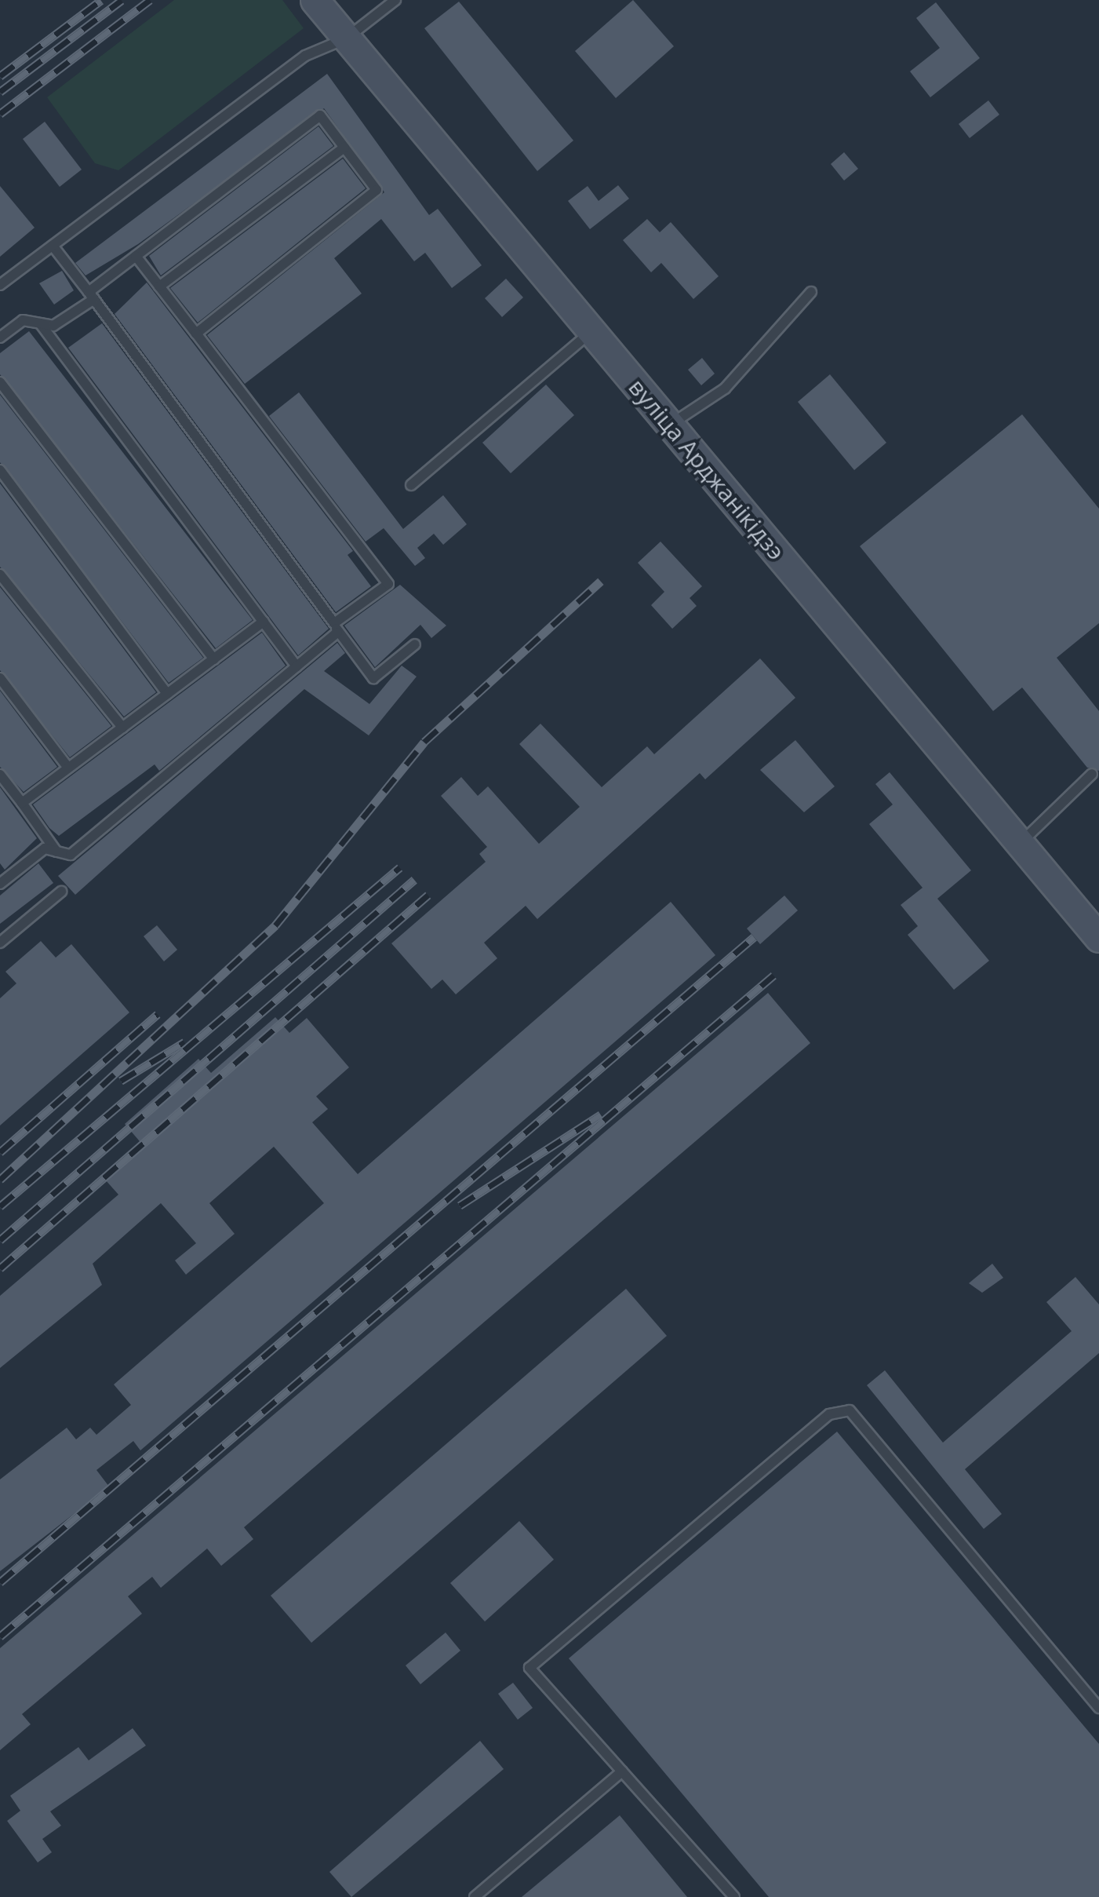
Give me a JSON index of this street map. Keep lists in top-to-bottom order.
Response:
{
  "streets": {
    "main road": ["вуліца Арджанікідзэ"]
  }
}
